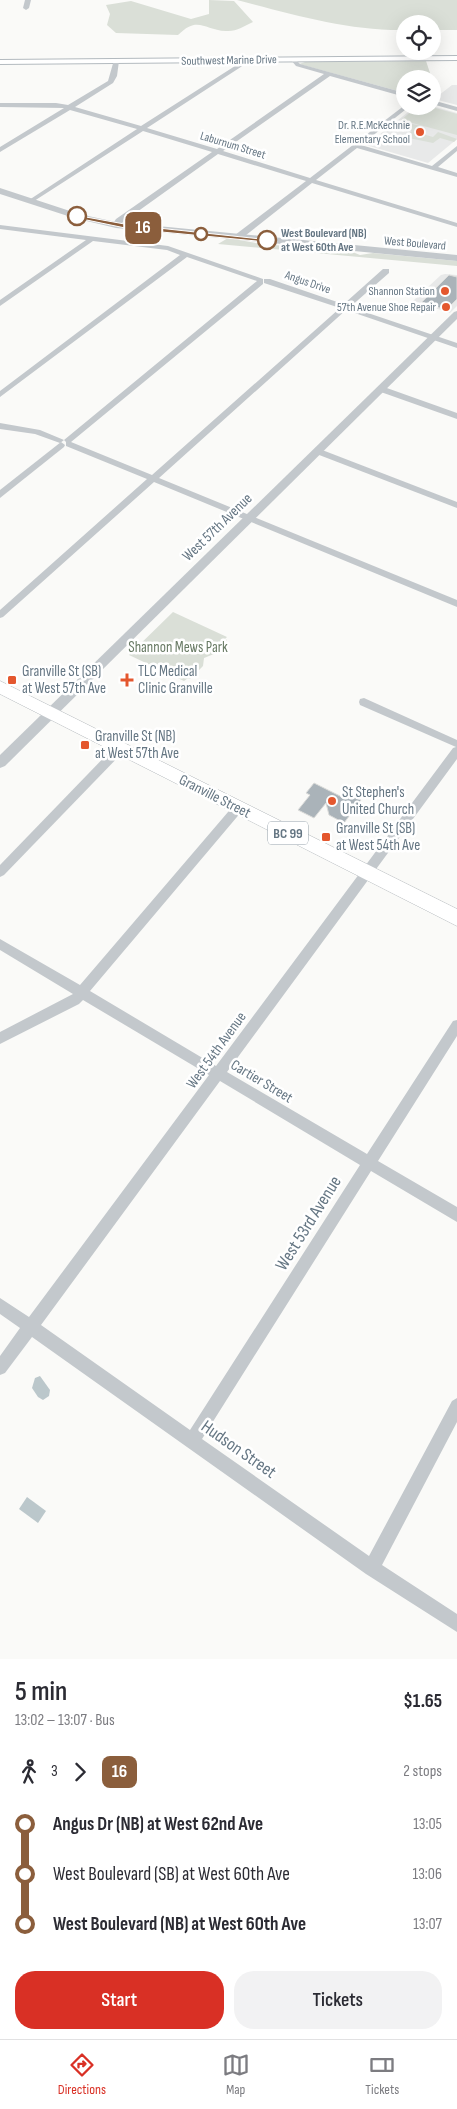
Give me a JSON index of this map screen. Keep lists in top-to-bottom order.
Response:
{
  "streets": {
    "highway": ["Granville Street", "BC 99"],
    "main road": ["Southwest Marine Drive"],
    "street": [
      "Laburnum Street",
      "West Boulevard",
      "Angus Drive",
      "West 57th Avenue",
      "West 54th Avenue",
      "Cartier Street",
      "West 53rd Avenue",
      "Hudson Street"
    ]
  },
  "crossings": [
    ["Angus Drive", "West 57th Avenue"],
    ["West 57th Avenue", "Granville Street"],
    ["Granville Street", "West 54th Avenue"],
    ["West 54th Avenue", "Cartier Street"],
    ["West 54th Avenue", "Hudson Street"],
    ["Cartier Street", "West 53rd Avenue"],
    ["West 53rd Avenue", "Hudson Street"]
  ],
  "parks": ["Shannon Mews Park"],
  "places": {
    "other": [
      "Dr. R.E.McKechnie Elementary School",
      "West Boulevard (NB) at West 60th Ave",
      "Shannon Station",
      "57th Avenue Shoe Repair",
      "St Stephen's United Church"
    ],
    "transit": ["Granville St (SB) at West 57th Ave", "Granville St (NB) at West 57th Ave", "Granville St (SB) at West 54th Ave"],
    "health": ["TLC Medical Clinic Granville"]
  },
  "lines": ["bus line 16"],
  "page": {
    "on_map": "16",
    "heading": ["5 min", "13:02 – 13:07 · Bus", "$1.65"],
    "legs": ["3", "16", "2 stops"],
    "list": [
      {
        "name": "Angus Dr (NB) at West 62nd Ave",
        "value": "13:05"
      },
      {
        "name": "West Boulevard (SB) at West 60th Ave",
        "value": "13:06"
      },
      {
        "name": "West Boulevard (NB) at West 60th Ave",
        "value": "13:07"
      }
    ],
    "buttons": ["Start", "Tickets"],
    "tabs": ["Directions", "Map", "Tickets"]
  }
}
